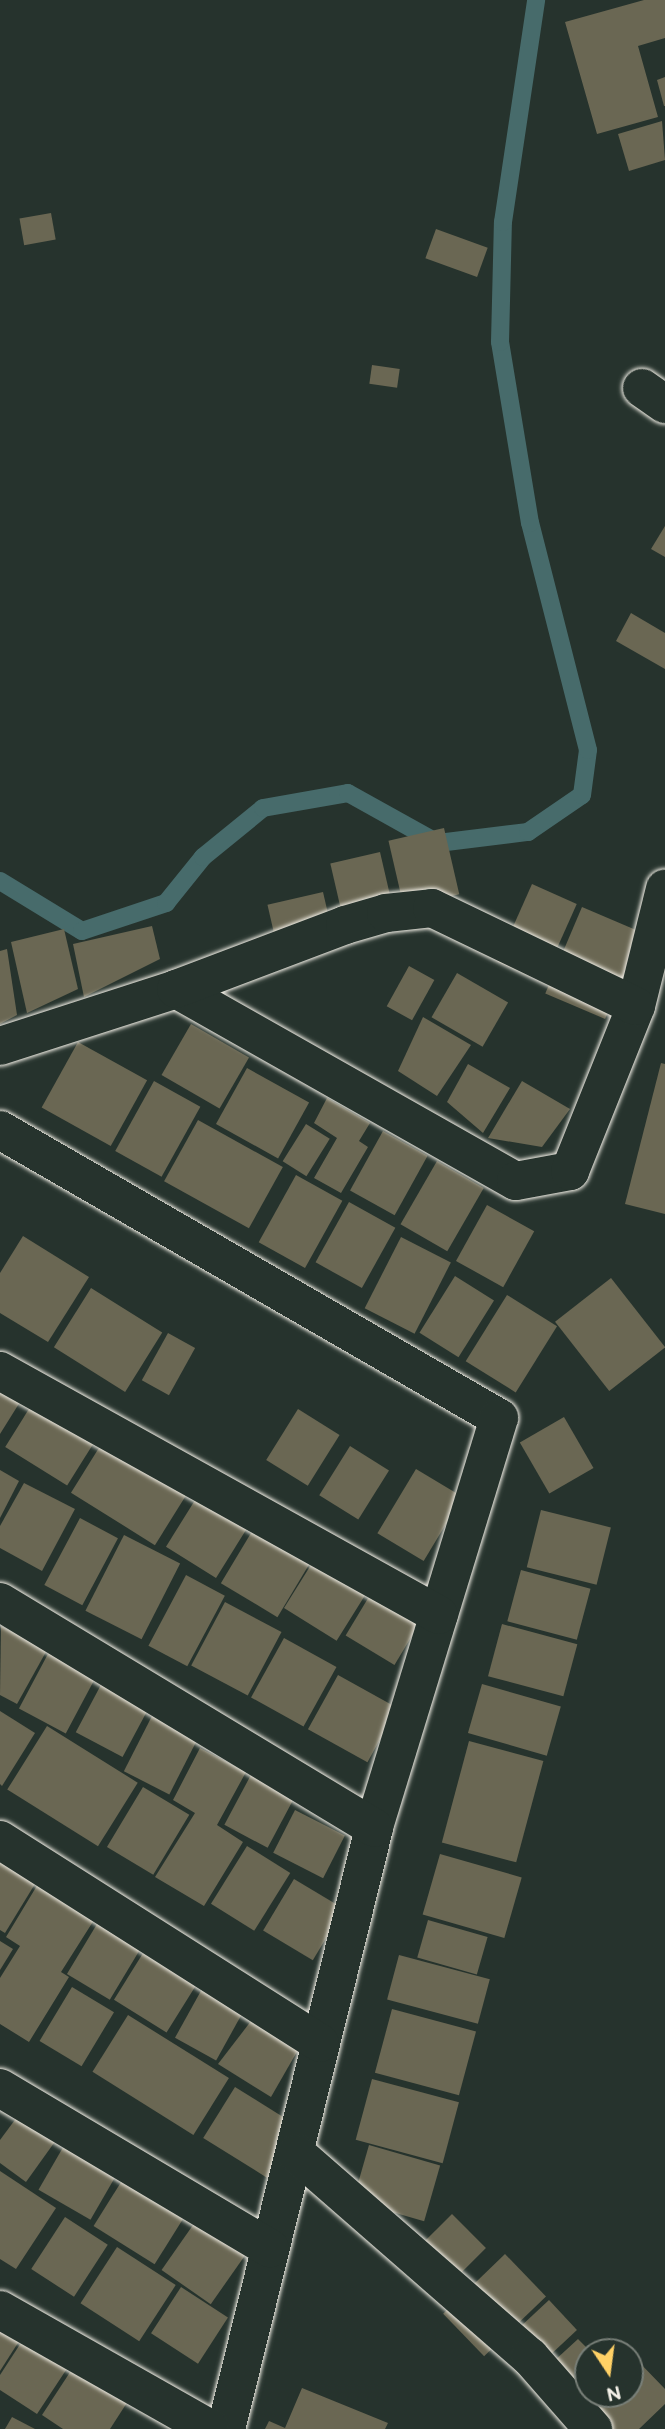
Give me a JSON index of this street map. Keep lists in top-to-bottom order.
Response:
{
  "north": "bottom"
}
